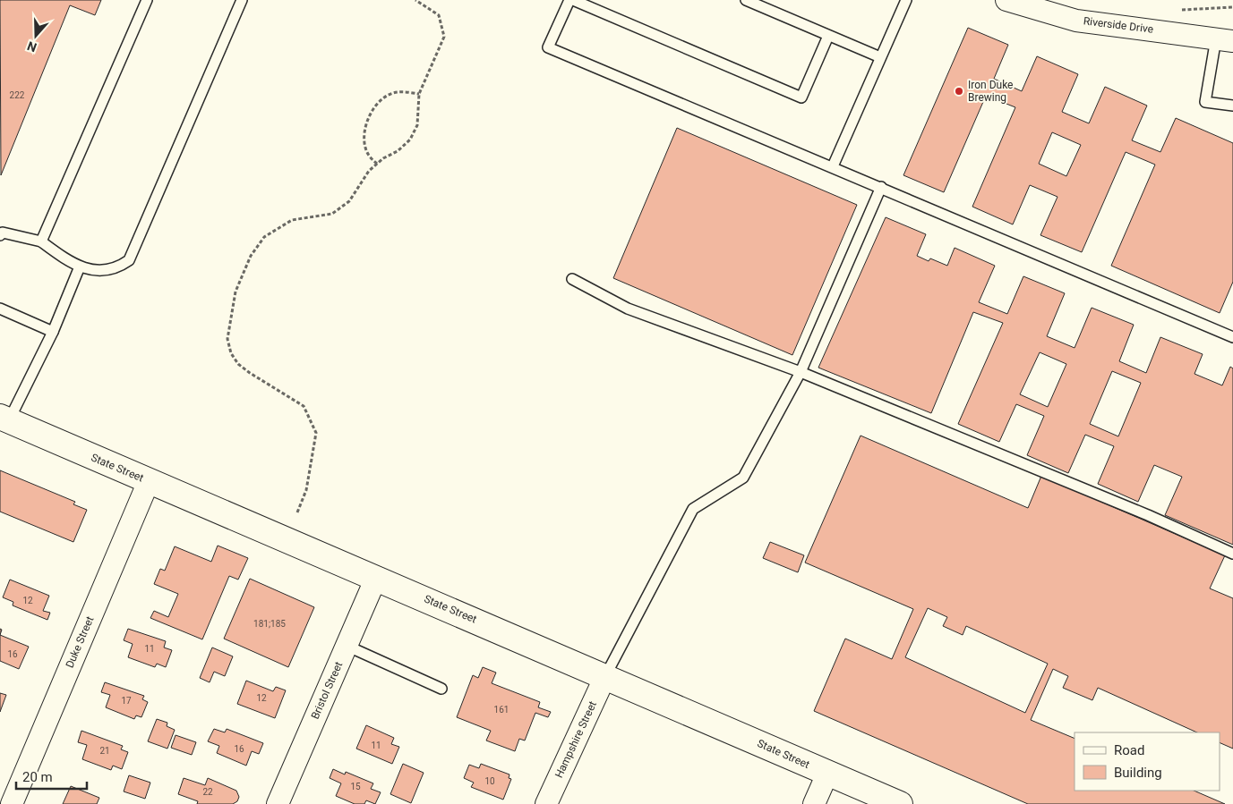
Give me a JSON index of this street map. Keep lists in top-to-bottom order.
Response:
{
  "streets": {
    "street": [
      "Riverside Drive",
      "State Street",
      "Duke Street",
      "Bristol Street",
      "Hampshire Street"
    ]
  },
  "crossings": [
    ["State Street", "Duke Street"],
    ["State Street", "Bristol Street"],
    ["State Street", "Hampshire Street"]
  ],
  "places": ["Iron Duke Brewing"],
  "house_numbers": [
    "222",
    "12",
    "181;185",
    "11",
    "16",
    "12",
    "17",
    "161",
    "11",
    "16",
    "21",
    "10",
    "15",
    "22"
  ],
  "legend": ["Road", "Building"],
  "scale_bar": "20 m",
  "north": "bottom"
}
